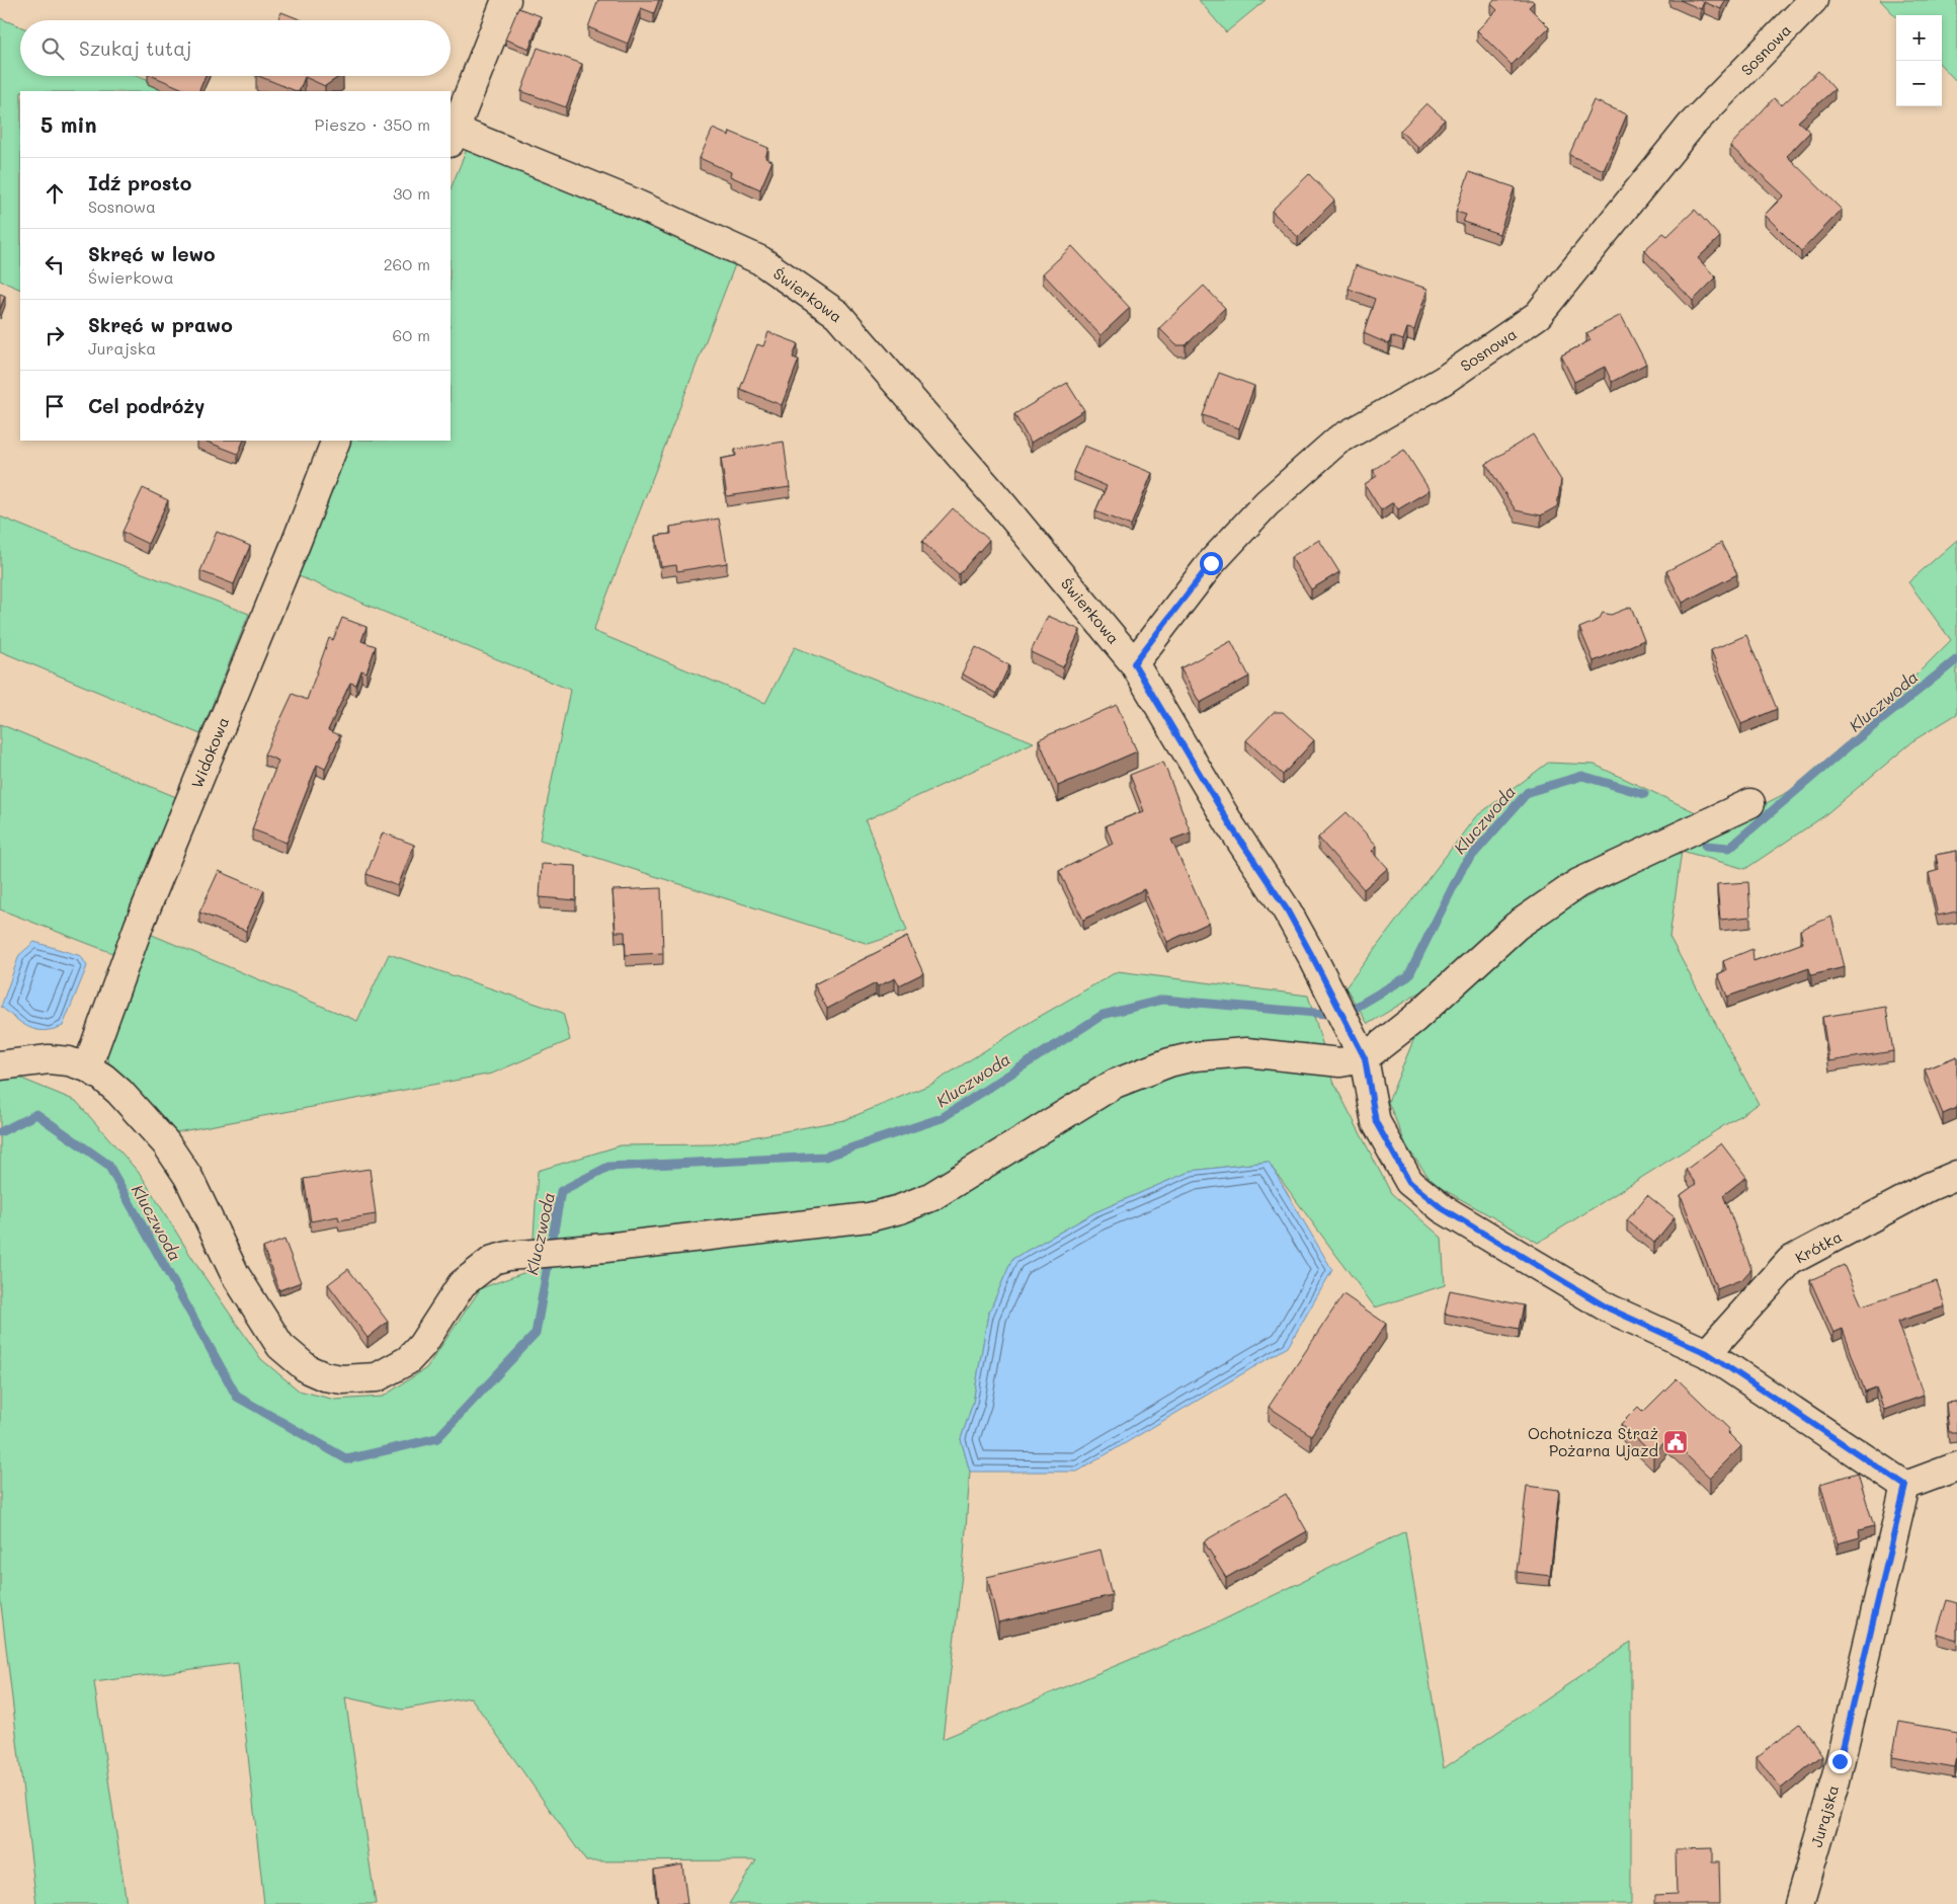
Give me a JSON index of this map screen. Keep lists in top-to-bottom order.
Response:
{
  "streets": {
    "street": [
      "Sosnowa",
      "Świerkowa",
      "Widokowa",
      "Krótka",
      "Jurajska"
    ]
  },
  "crossings": [
    ["Sosnowa", "Świerkowa"],
    ["Świerkowa", "Krótka"],
    ["Świerkowa", "Jurajska"]
  ],
  "water": ["Kluczwoda"],
  "places": {
    "public building": ["Ochotnicza Straż Pożarna Ujazd"]
  },
  "page": {
    "map_buttons": ["+", "−"],
    "search": "Szukaj tutaj",
    "heading": ["5 min", "Pieszo · 350 m"],
    "list": [
      ["Idź prosto", "Sosnowa", "30 m"],
      ["Skręć w lewo", "Świerkowa", "260 m"],
      ["Skręć w prawo", "Jurajska", "60 m"],
      "Cel podróży"
    ]
  }
}
